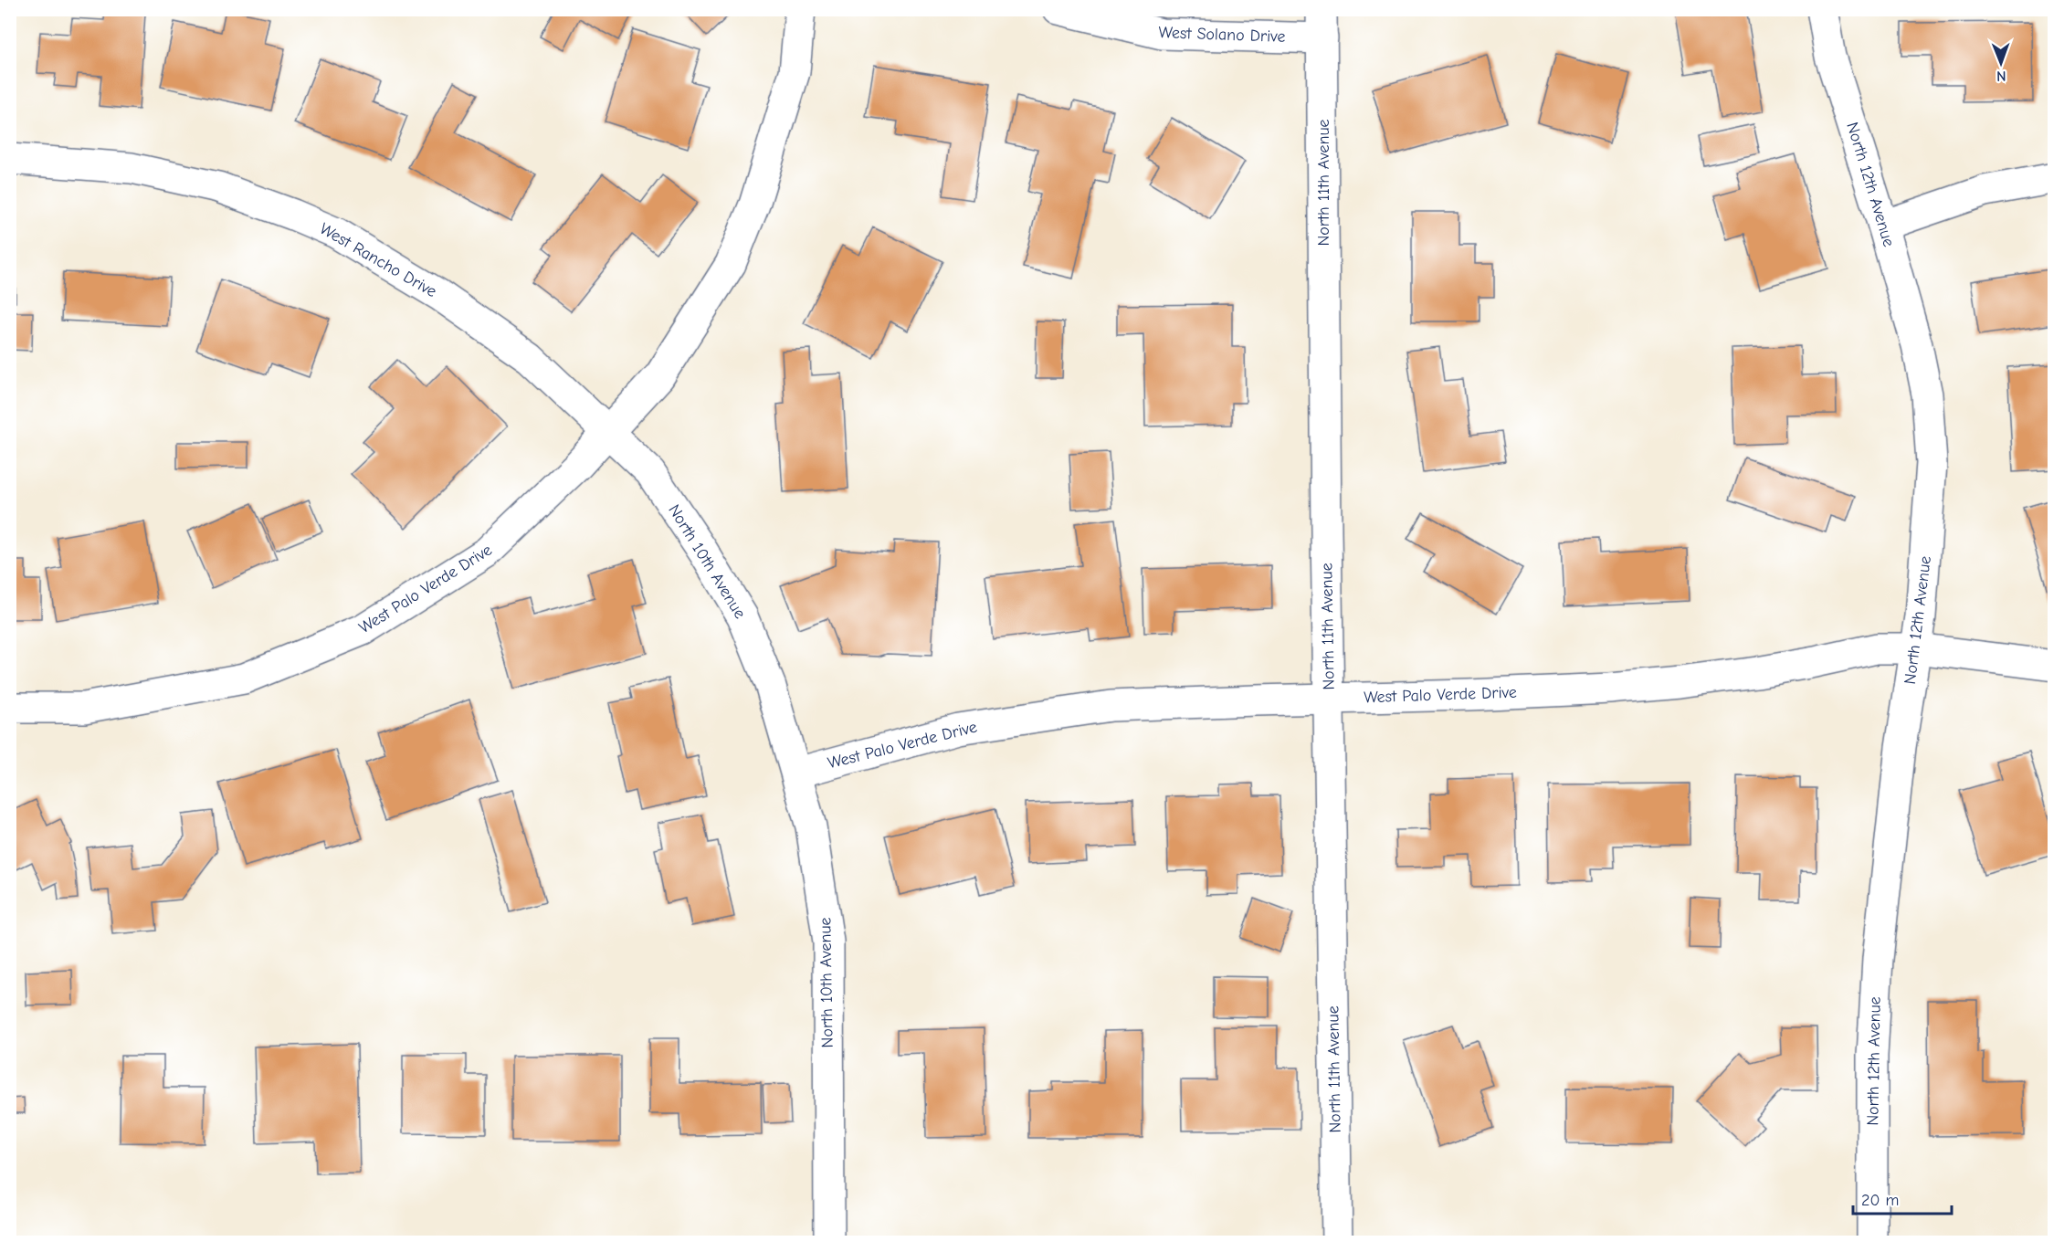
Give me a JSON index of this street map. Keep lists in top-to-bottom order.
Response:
{
  "streets": {
    "street": [
      "West Solano Drive",
      "North 11th Avenue",
      "North 12th Avenue",
      "West Rancho Drive",
      "North 10th Avenue",
      "West Palo Verde Drive"
    ]
  },
  "crossings": [
    ["West Solano Drive", "North 11th Avenue"],
    ["North 11th Avenue", "West Palo Verde Drive"],
    ["North 12th Avenue", "West Palo Verde Drive"],
    ["West Rancho Drive", "North 10th Avenue"],
    ["West Rancho Drive", "West Palo Verde Drive"],
    ["North 10th Avenue", "West Palo Verde Drive"]
  ],
  "scale_bar": "20 m",
  "north": "bottom"
}
